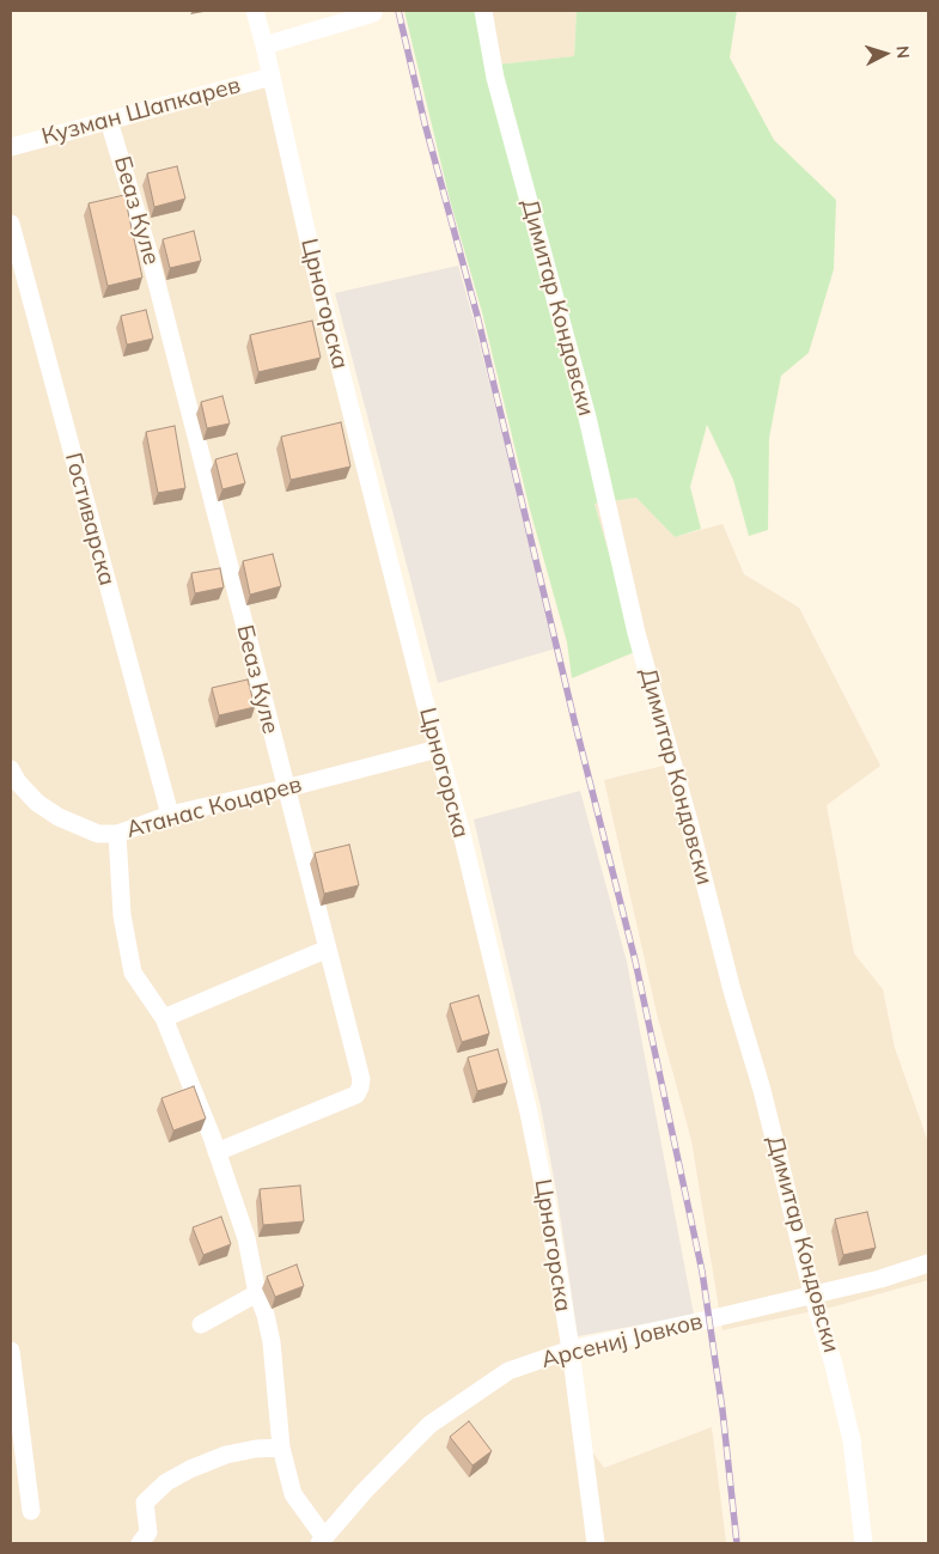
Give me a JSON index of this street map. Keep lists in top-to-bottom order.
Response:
{
  "streets": {
    "street": [
      "Кузман Шапкарев",
      "Беаз Куле",
      "Црногорска",
      "Димитар Кондовски",
      "Гостиварска",
      "Атанас Коцарев",
      "Арсениј Јовков"
    ]
  },
  "crossings": [
    ["Кузман Шапкарев", "Беаз Куле"],
    ["Кузман Шапкарев", "Црногорска"],
    ["Беаз Куле", "Атанас Коцарев"],
    ["Црногорска", "Атанас Коцарев"],
    ["Црногорска", "Арсениј Јовков"],
    ["Димитар Кондовски", "Арсениј Јовков"],
    ["Гостиварска", "Атанас Коцарев"]
  ],
  "north": "right"
}
